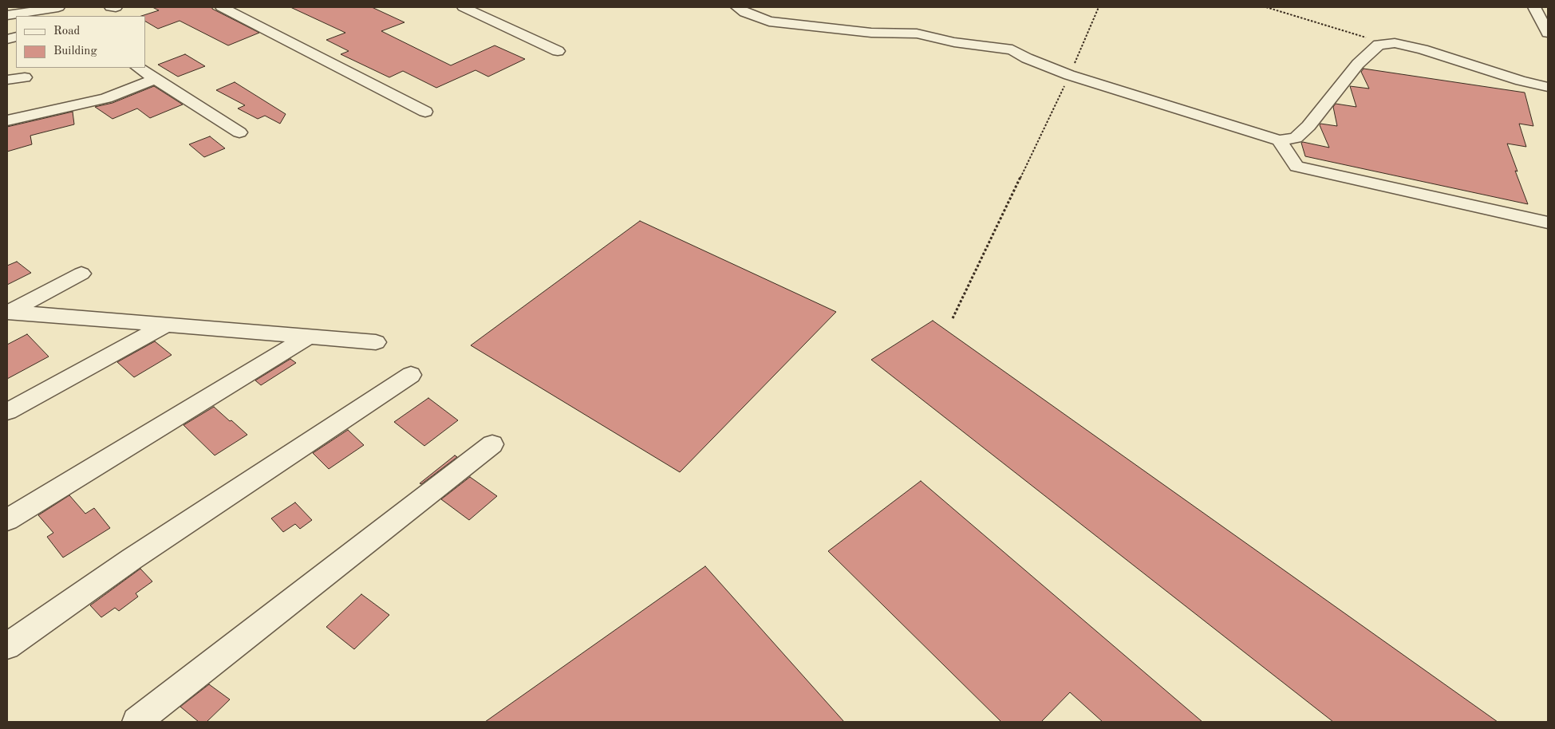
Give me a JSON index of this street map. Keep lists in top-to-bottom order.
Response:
{
  "legend": ["Road", "Building"]
}
